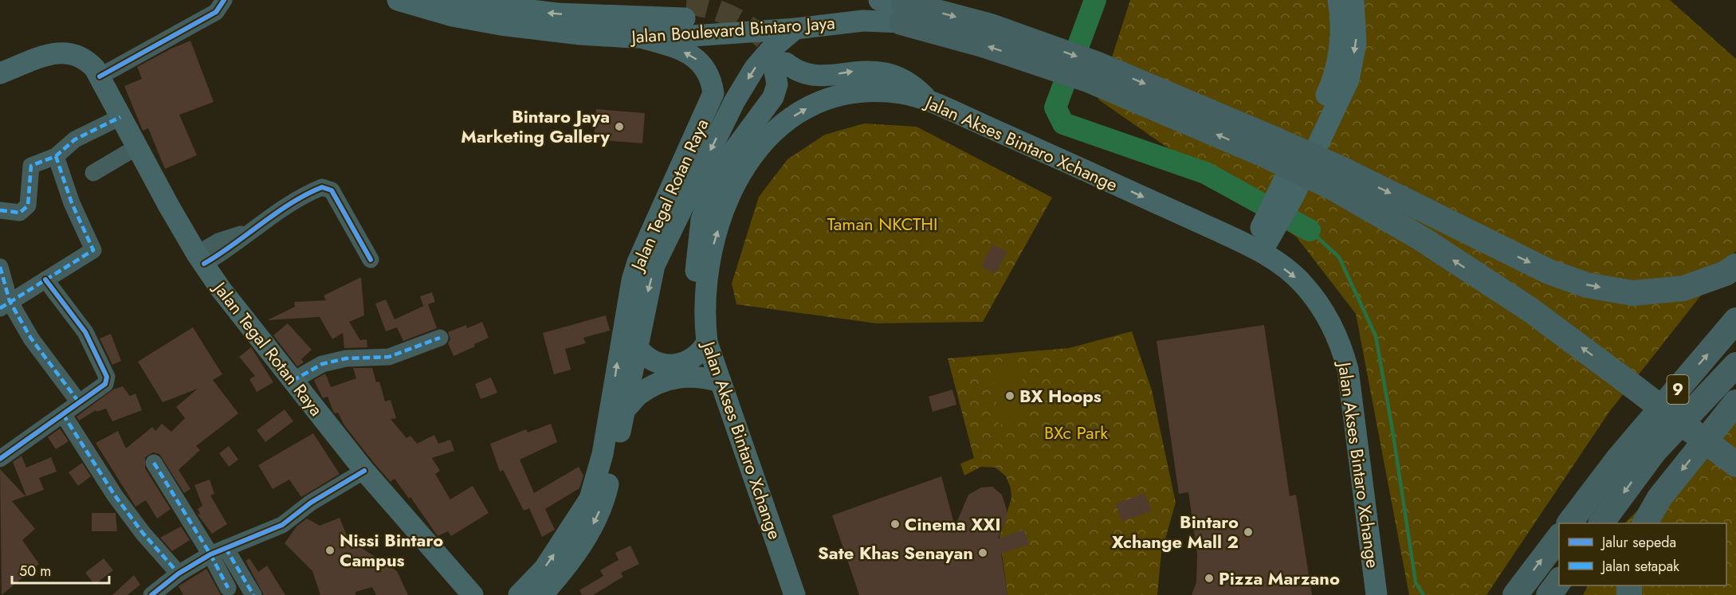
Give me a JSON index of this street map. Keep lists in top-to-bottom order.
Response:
{
  "streets": {
    "highway": ["9"],
    "main road": ["Jalan Boulevard Bintaro Jaya", "Jalan Akses Bintaro Xchange", "Jalan Tegal Rotan Raya"]
  },
  "crossings": [
    ["Jalan Boulevard Bintaro Jaya", "Jalan Tegal Rotan Raya"]
  ],
  "parks": ["Taman NKCTHI", "BXc Park"],
  "places": [
    "Bintaro Jaya Marketing Gallery",
    "BX Hoops",
    "Cinema XXI",
    "Bintaro Xchange Mall 2",
    "Nissi Bintaro Campus",
    "Sate Khas Senayan",
    "Pizza Marzano"
  ],
  "legend": ["Jalur sepeda", "Jalan setapak"],
  "scale_bar": "50 m"
}
